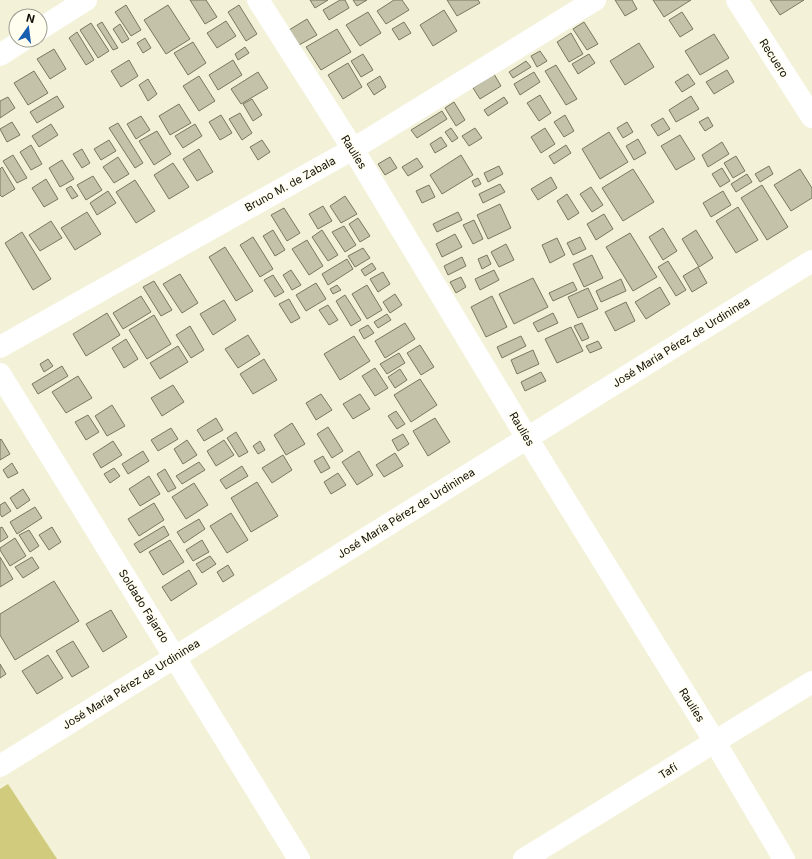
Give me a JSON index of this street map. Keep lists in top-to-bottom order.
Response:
{
  "streets": {
    "street": [
      "Recuero",
      "Raulíes",
      "Bruno M. de Zabala",
      "José María Pérez de Urdininea",
      "Soldado Fajardo",
      "Tafí"
    ]
  },
  "crossings": [
    ["Raulíes", "Bruno M. de Zabala"],
    ["Raulíes", "José María Pérez de Urdininea"],
    ["Raulíes", "Tafí"],
    ["José María Pérez de Urdininea", "Soldado Fajardo"]
  ],
  "north": "top"
}
